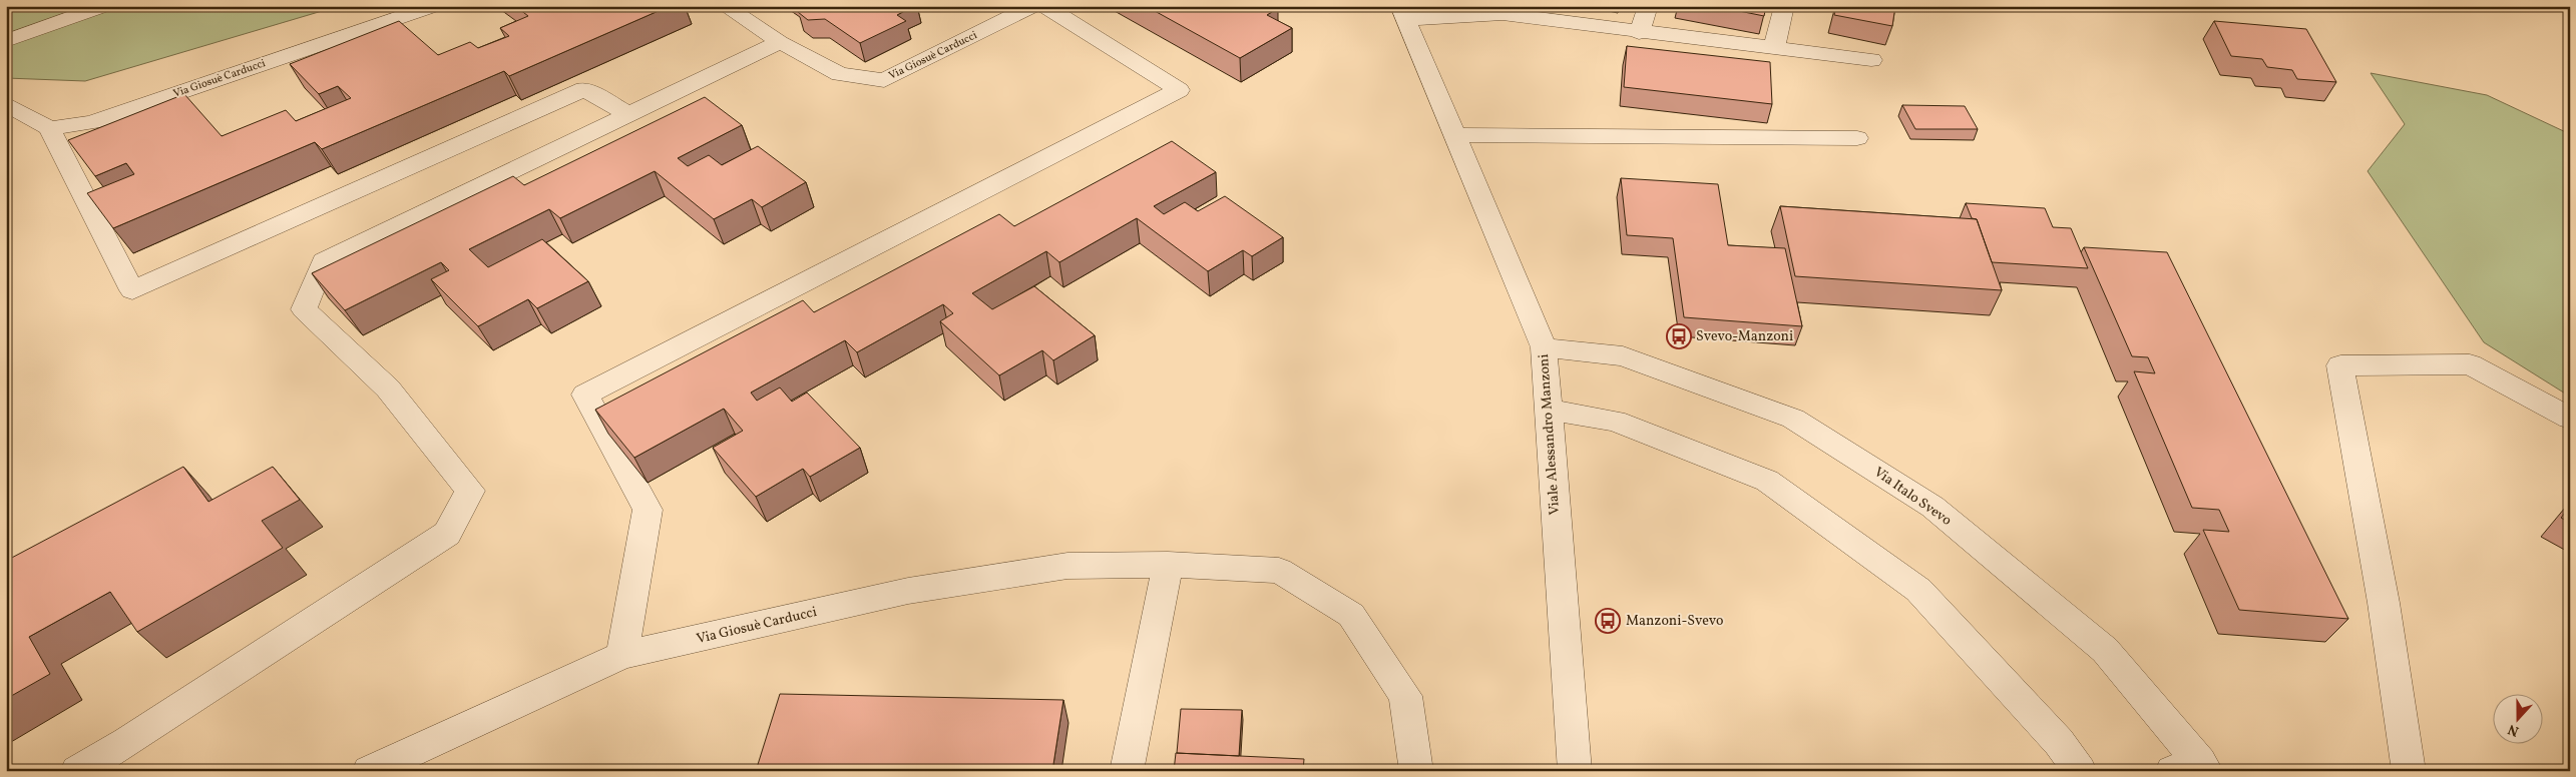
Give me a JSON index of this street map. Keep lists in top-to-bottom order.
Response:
{
  "streets": {
    "street": ["Via Giosuè Carducci", "Viale Alessandro Manzoni", "Via Italo Svevo"]
  },
  "crossings": [
    ["Viale Alessandro Manzoni", "Via Italo Svevo"]
  ],
  "places": {
    "bus stop": ["Svevo-Manzoni", "Manzoni-Svevo"]
  },
  "north": "bottom"
}
